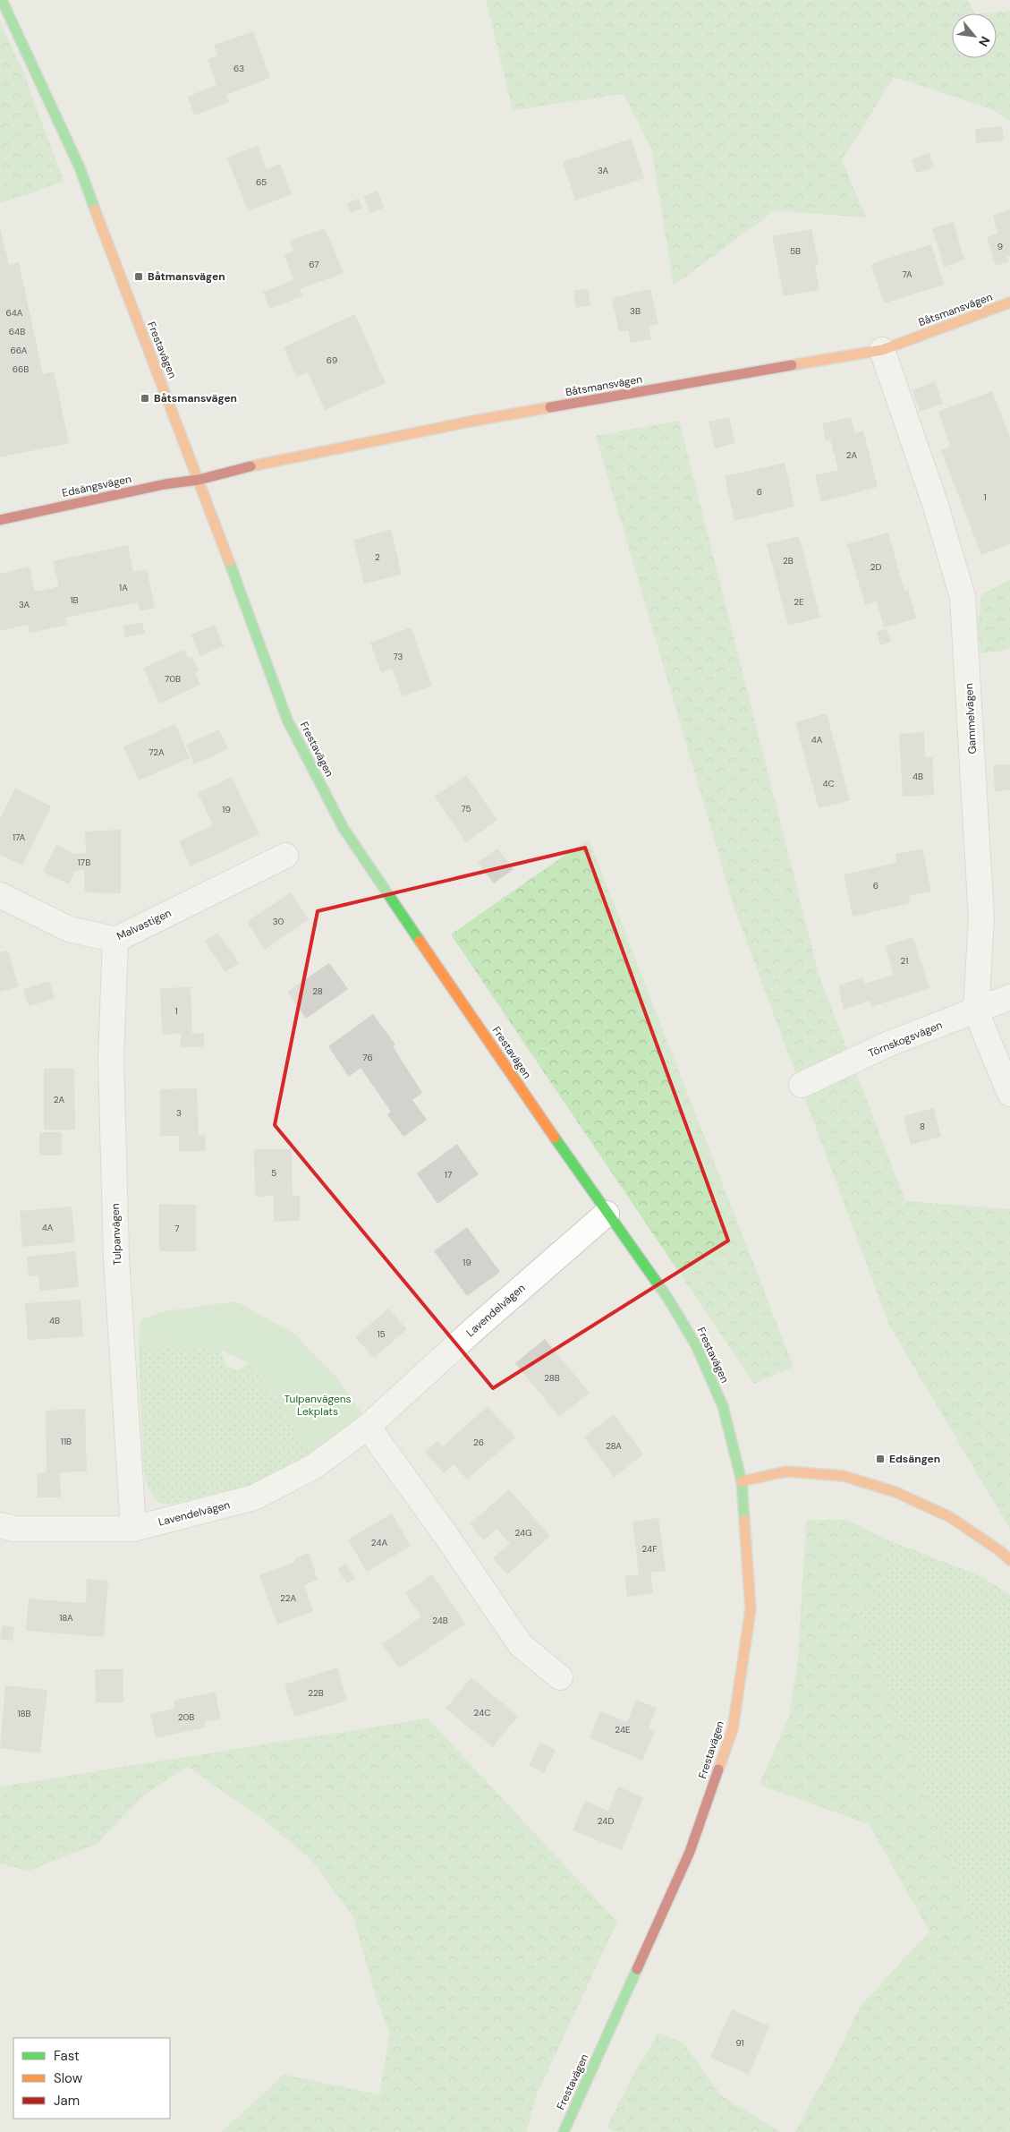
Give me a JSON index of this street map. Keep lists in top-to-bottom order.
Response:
{
  "streets": {
    "street": [
      "Båtsmansvägen",
      "Frestavägen",
      "Edsängsvägen",
      "Gammelvägen",
      "Malvastigen",
      "Törnskogsvägen",
      "Tulpanvägen",
      "Lavendelvägen"
    ]
  },
  "crossings": [
    ["Båtsmansvägen", "Frestavägen"],
    ["Båtsmansvägen", "Edsängsvägen"],
    ["Båtsmansvägen", "Gammelvägen"],
    ["Frestavägen", "Edsängsvägen"],
    ["Frestavägen", "Lavendelvägen"],
    ["Gammelvägen", "Törnskogsvägen"],
    ["Malvastigen", "Tulpanvägen"],
    ["Tulpanvägen", "Lavendelvägen"]
  ],
  "parks": ["Tulpanvägens Lekplats"],
  "places": {
    "transit": ["Båtmansvägen", "Båtsmansvägen", "Edsängen"]
  },
  "house_numbers": [
    "63",
    "3A",
    "65",
    "9",
    "5B",
    "67",
    "7A",
    "3B",
    "64A",
    "64B",
    "66A",
    "69",
    "66B",
    "2A",
    "6",
    "1",
    "2",
    "2B",
    "2D",
    "1A",
    "1B",
    "2E",
    "3A",
    "73",
    "70B",
    "4A",
    "72A",
    "4B",
    "4C",
    "75",
    "19",
    "17A",
    "17B",
    "6",
    "30",
    "21",
    "28",
    "1",
    "76",
    "2A",
    "3",
    "8",
    "5",
    "17",
    "4A",
    "7",
    "19",
    "4B",
    "15",
    "28B",
    "11B",
    "26",
    "28A",
    "24G",
    "24A",
    "24F",
    "22A",
    "18A",
    "24B",
    "22B",
    "24C",
    "18B",
    "20B",
    "24E",
    "24D",
    "91"
  ],
  "legend": ["Fast", "Slow", "Jam"],
  "north": "bottom right"
}
